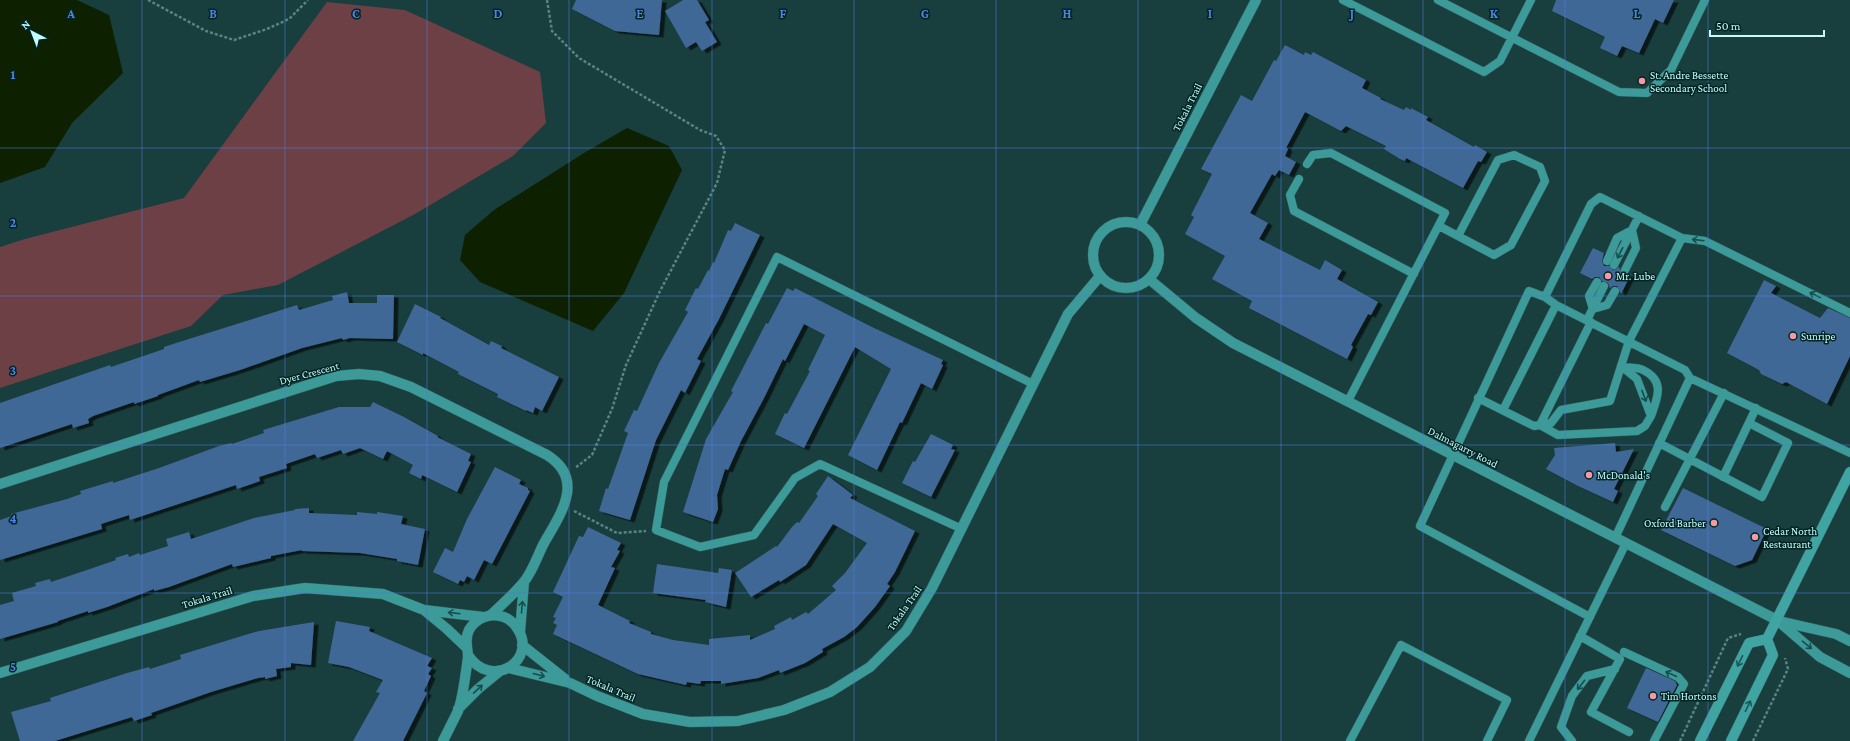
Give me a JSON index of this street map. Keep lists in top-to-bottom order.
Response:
{
  "streets": {
    "street": ["Tokala Trail", "Dyer Crescent", "Dalmagarry Road"]
  },
  "crossings": [
    ["Tokala Trail", "Dalmagarry Road"]
  ],
  "places": [
    "St. Andre Bessette Secondary School",
    "Mr. Lube",
    "Sunripe",
    "McDonald's",
    "Oxford Barber",
    "Cedar North Restaurant",
    "Tim Hortons"
  ],
  "scale_bar": "50 m",
  "north": "top left",
  "grid": {
    "columns": [
      "A",
      "B",
      "C",
      "D",
      "E",
      "F",
      "G",
      "H",
      "I",
      "J",
      "K",
      "L"
    ],
    "rows": [
      "1",
      "2",
      "3",
      "4",
      "5"
    ]
  }
}
